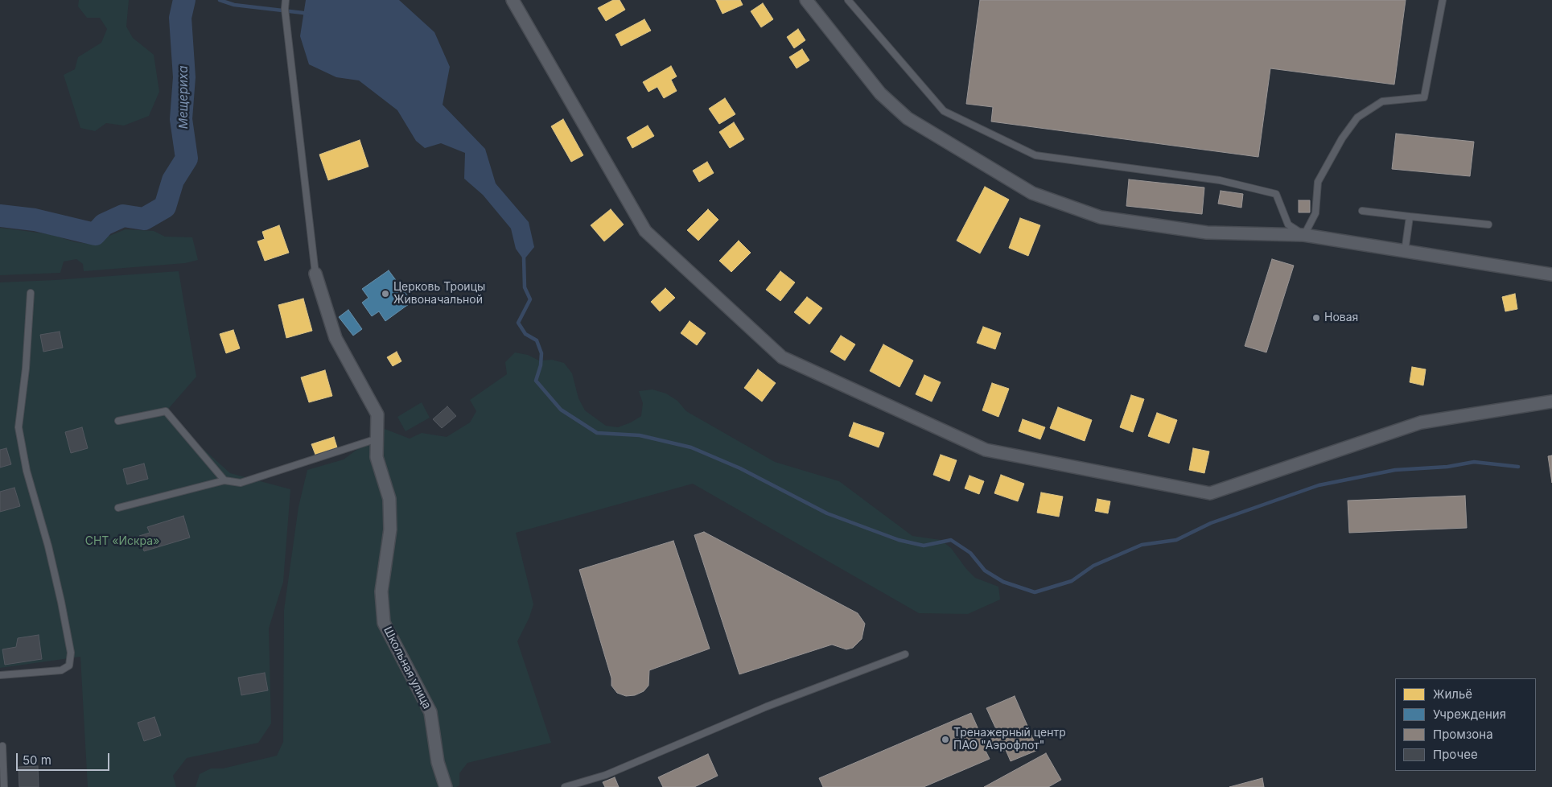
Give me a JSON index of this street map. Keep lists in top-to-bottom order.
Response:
{
  "streets": {
    "street": ["Школьная улица"]
  },
  "water": ["Мещериха"],
  "parks": ["СНТ «Искра»"],
  "places": ["Церковь Троицы Живоначальной", "Новая", "Тренажерный центр ПАО \"Аэрофлот\""],
  "legend": [
    "Жильё",
    "Учреждения",
    "Промзона",
    "Прочее"
  ],
  "scale_bar": "50 m"
}
